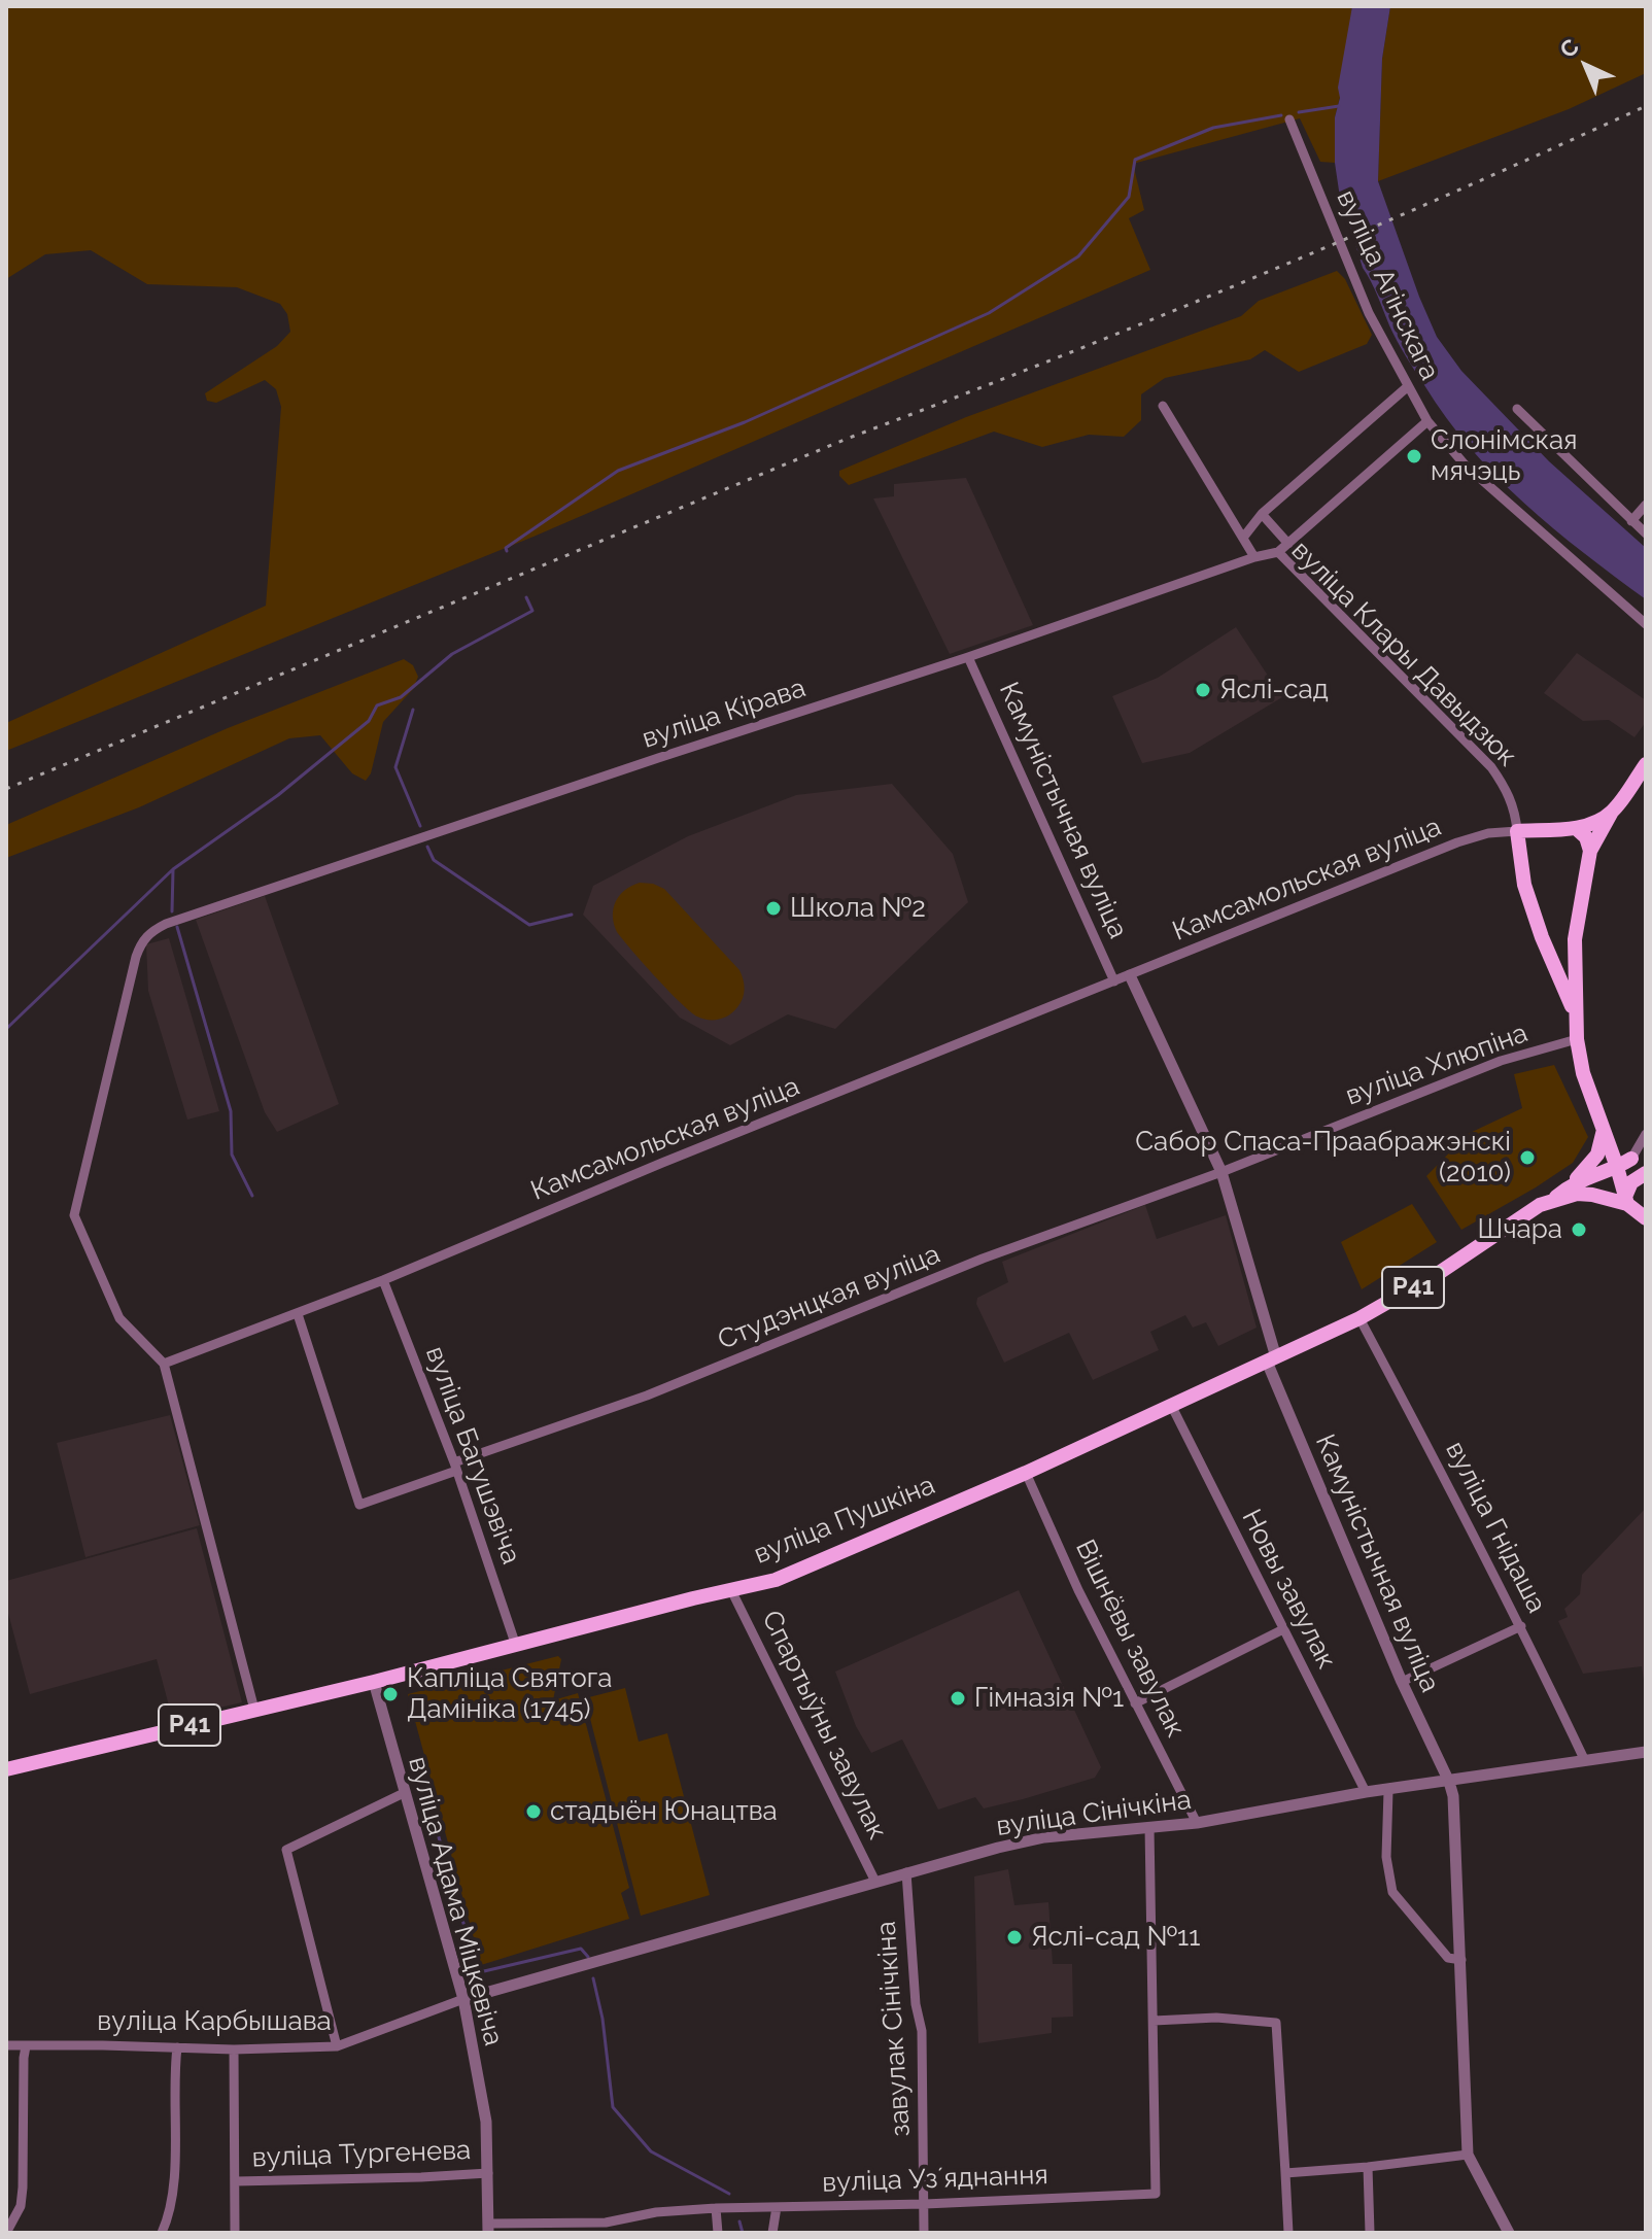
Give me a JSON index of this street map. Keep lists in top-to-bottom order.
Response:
{
  "streets": {
    "main road": ["Р41", "вуліца Пушкіна"],
    "street": [
      "вуліца Агінскага",
      "вуліца Клары Давыдзюк",
      "вуліца Кірава",
      "Камуністычная вуліца",
      "Камсамольская вуліца",
      "вуліца Хлюпіна",
      "Студэнцкая вуліца",
      "вуліца Багушэвіча",
      "вуліца Гнідаша",
      "Новы завулак",
      "Вішнёвы завулак",
      "Спартыўны завулак",
      "вуліца Сінічкіна",
      "вуліца Адама Міцкевіча",
      "вуліца Карбышава",
      "завулак Сінічкіна",
      "вуліца Тургенева",
      "вуліца Узʼяднання"
    ]
  },
  "crossings": [
    ["вуліца Клары Давыдзюк", "вуліца Кірава"],
    ["вуліца Клары Давыдзюк", "Камсамольская вуліца"],
    ["вуліца Кірава", "Камуністычная вуліца"],
    ["вуліца Кірава", "Камсамольская вуліца"],
    ["Камуністычная вуліца", "Камсамольская вуліца"],
    ["Камуністычная вуліца", "вуліца Хлюпіна"],
    ["Камуністычная вуліца", "Студэнцкая вуліца"],
    ["Камуністычная вуліца", "вуліца Пушкіна"],
    ["Камуністычная вуліца", "вуліца Сінічкіна"],
    ["Камсамольская вуліца", "Студэнцкая вуліца"],
    ["Камсамольская вуліца", "вуліца Багушэвіча"],
    ["вуліца Хлюпіна", "Студэнцкая вуліца"],
    ["Р41", "вуліца Пушкіна"],
    ["Студэнцкая вуліца", "вуліца Багушэвіча"],
    ["вуліца Багушэвіча", "вуліца Пушкіна"],
    ["вуліца Пушкіна", "вуліца Гнідаша"],
    ["вуліца Пушкіна", "Новы завулак"],
    ["вуліца Пушкіна", "Вішнёвы завулак"],
    ["вуліца Пушкіна", "Спартыўны завулак"],
    ["вуліца Пушкіна", "вуліца Адама Міцкевіча"],
    ["вуліца Гнідаша", "вуліца Сінічкіна"],
    ["Новы завулак", "вуліца Сінічкіна"],
    ["Вішнёвы завулак", "вуліца Сінічкіна"],
    ["Спартыўны завулак", "вуліца Сінічкіна"],
    ["вуліца Сінічкіна", "вуліца Адама Міцкевіча"],
    ["вуліца Сінічкіна", "вуліца Карбышава"],
    ["вуліца Сінічкіна", "завулак Сінічкіна"],
    ["вуліца Адама Міцкевіча", "вуліца Карбышава"],
    ["вуліца Адама Міцкевіча", "вуліца Тургенева"],
    ["вуліца Адама Міцкевіча", "вуліца Узʼяднання"],
    ["завулак Сінічкіна", "вуліца Узʼяднання"]
  ],
  "places": [
    "Слонімская мячэць",
    "Яслі-сад",
    "Школа №2",
    "Сабор Спаса-Праабражэнскі (2010)",
    "Шчара",
    "Капліца Святога Дамініка (1745)",
    "Гімназія №1",
    "стадыён Юнацтва",
    "Яслі-сад №11"
  ],
  "north": "top left"
}
